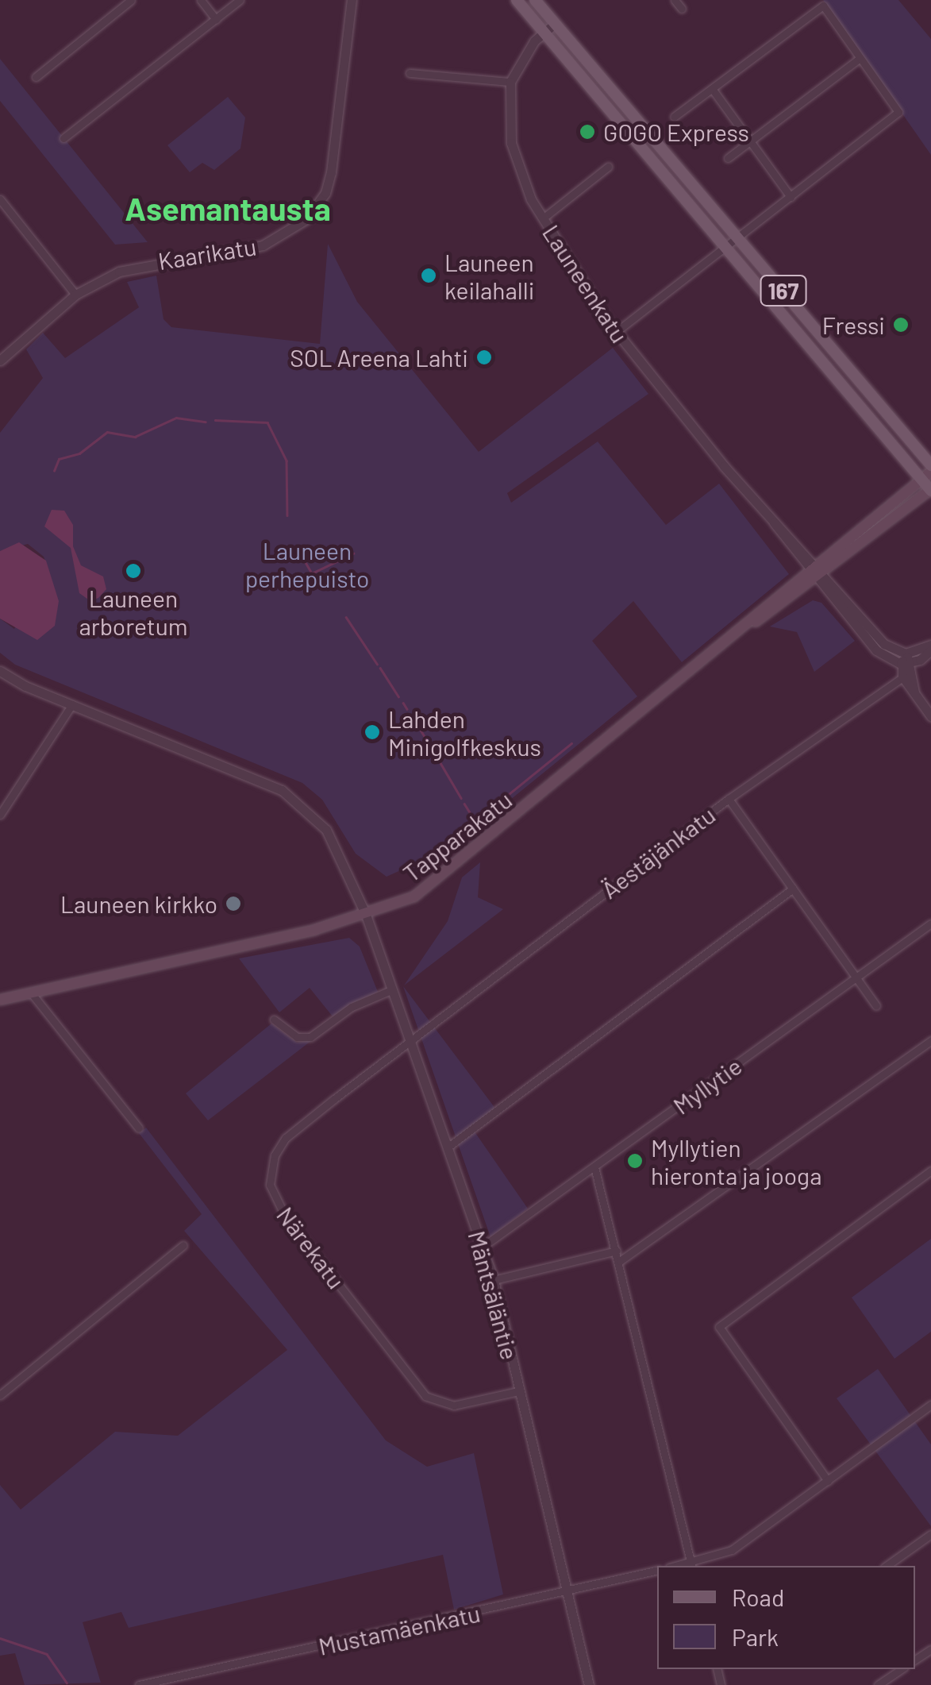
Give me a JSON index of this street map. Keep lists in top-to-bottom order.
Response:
{
  "streets": {
    "main road": ["167", "Tapparakatu"],
    "street": [
      "Kaarikatu",
      "Launeenkatu",
      "Äestäjänkatu",
      "Myllytie",
      "Närekatu",
      "Mäntsäläntie",
      "Mustamäenkatu"
    ]
  },
  "crossings": [
    ["Launeenkatu", "167"],
    ["Launeenkatu", "Tapparakatu"],
    ["Tapparakatu", "Mäntsäläntie"],
    ["Äestäjänkatu", "Närekatu"],
    ["Äestäjänkatu", "Mäntsäläntie"],
    ["Myllytie", "Mäntsäläntie"],
    ["Närekatu", "Mäntsäläntie"],
    ["Mäntsäläntie", "Mustamäenkatu"]
  ],
  "districts": ["Asemantausta"],
  "parks": ["Launeen perhepuisto"],
  "places": [
    "GOGO Express",
    "Launeen keilahalli",
    "Fressi",
    "SOL Areena Lahti",
    "Launeen arboretum",
    "Lahden Minigolfkeskus",
    "Launeen kirkko",
    "Myllytien hieronta ja jooga"
  ],
  "legend": ["Road", "Park"]
}
